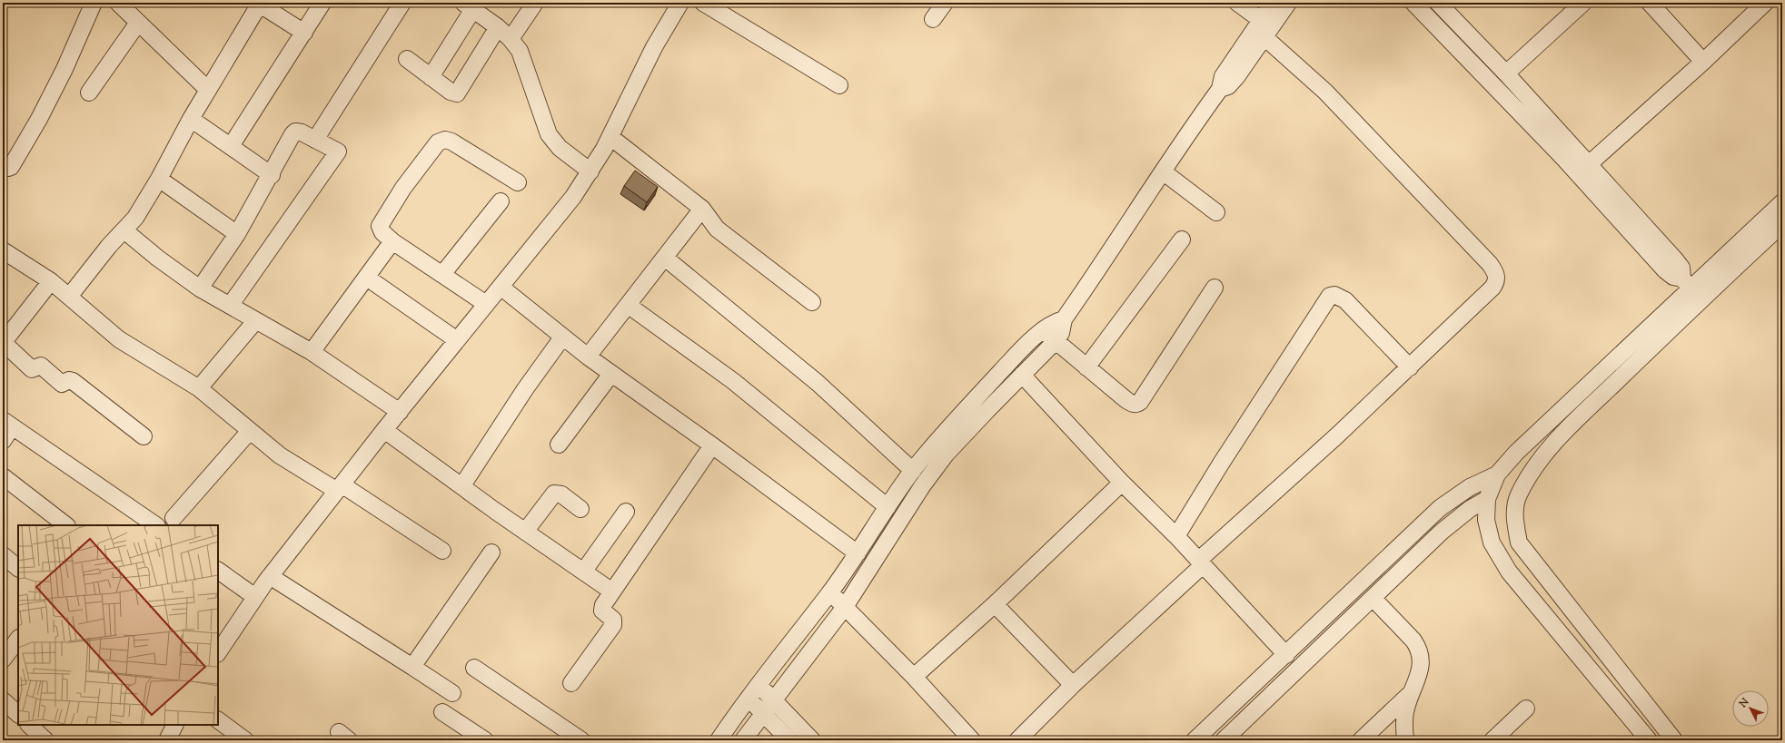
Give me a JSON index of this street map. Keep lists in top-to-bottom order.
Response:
{
  "north": "top left"
}
